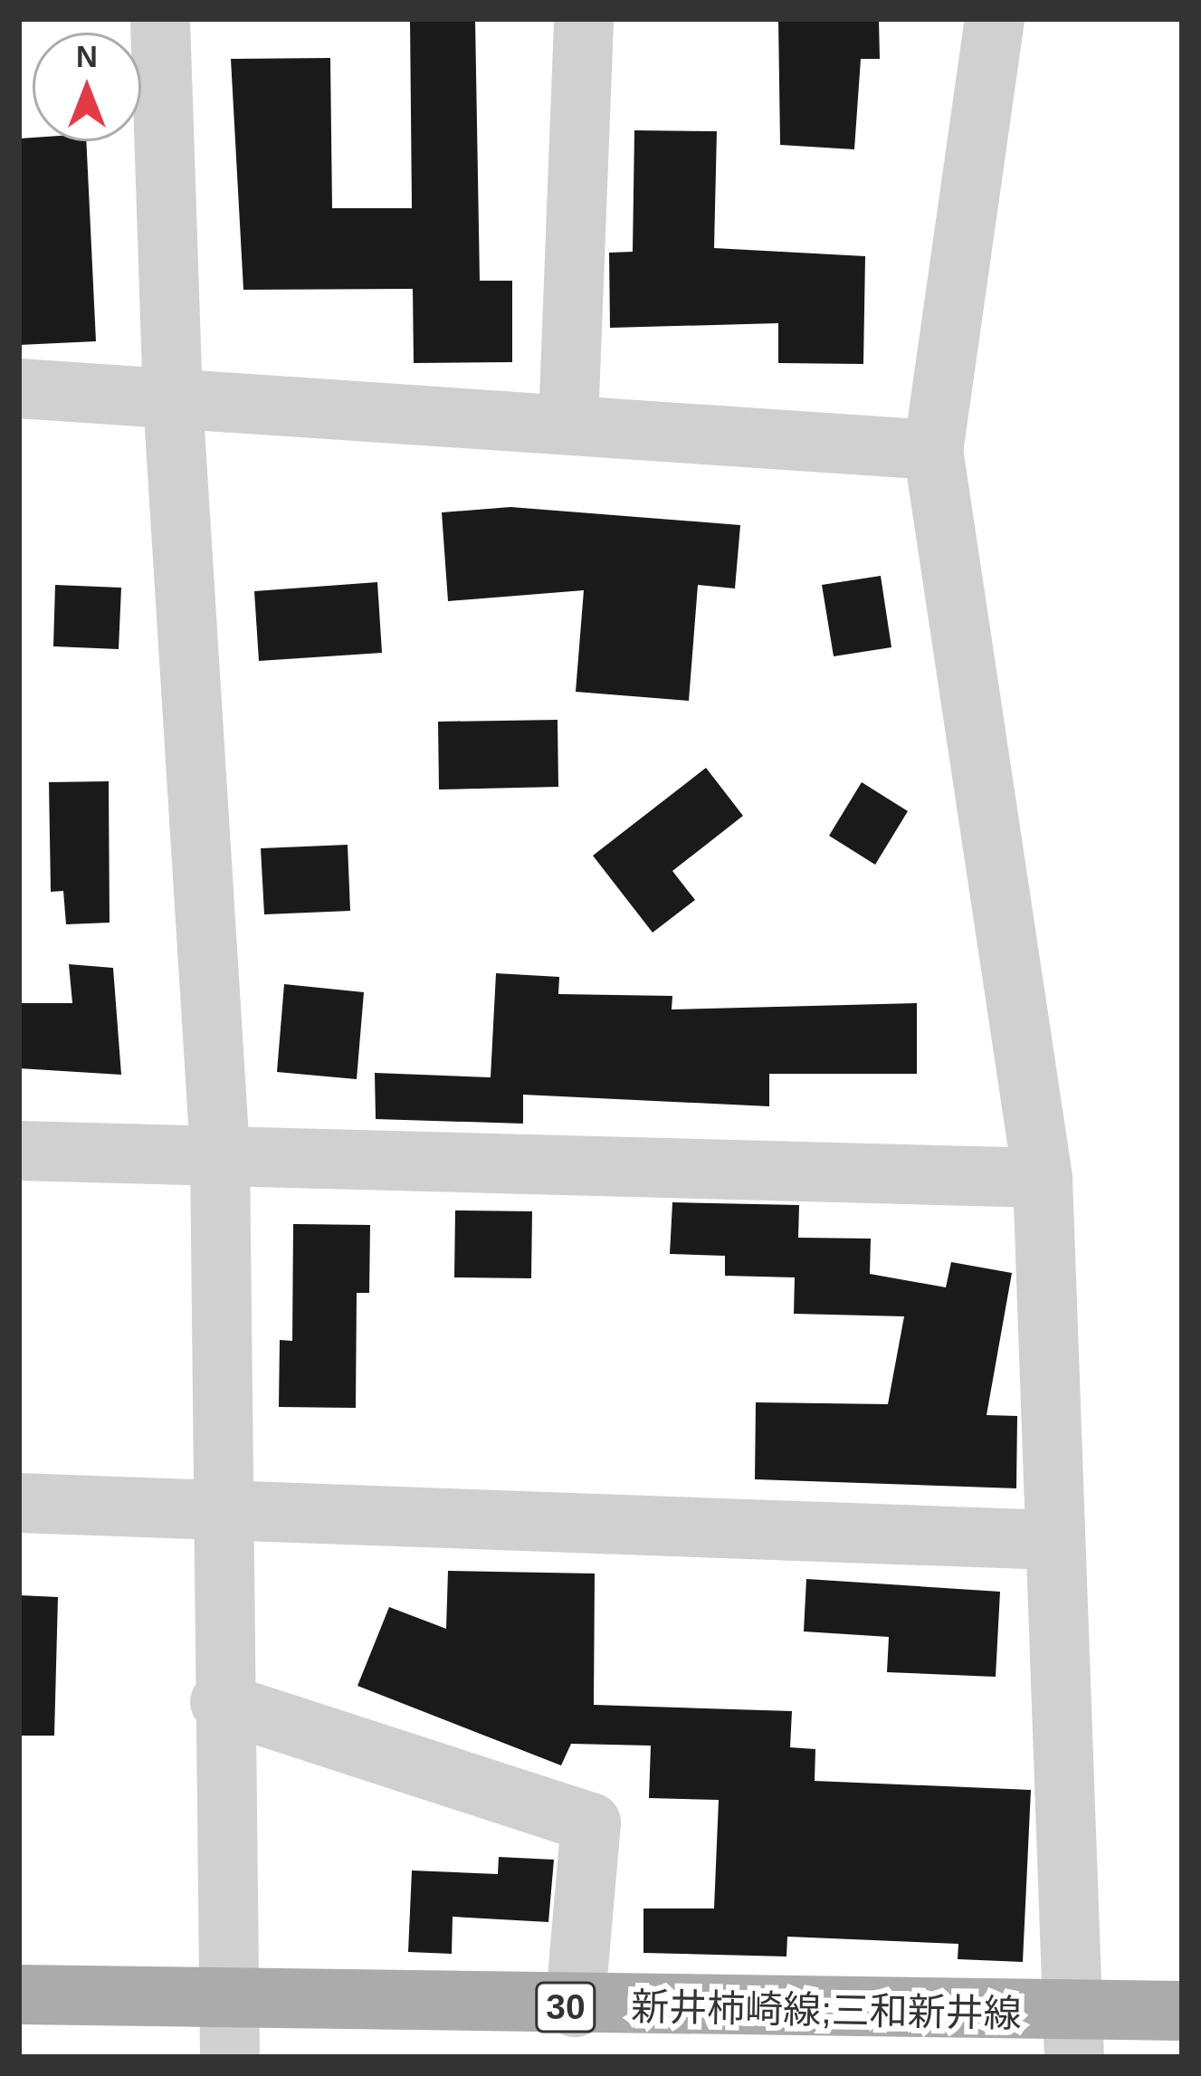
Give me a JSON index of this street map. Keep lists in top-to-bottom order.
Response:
{
  "streets": {
    "main road": ["30", "新井柿崎線;三和新井線"]
  },
  "crossings": [
    ["30", "新井柿崎線;三和新井線"]
  ],
  "north": "top"
}
